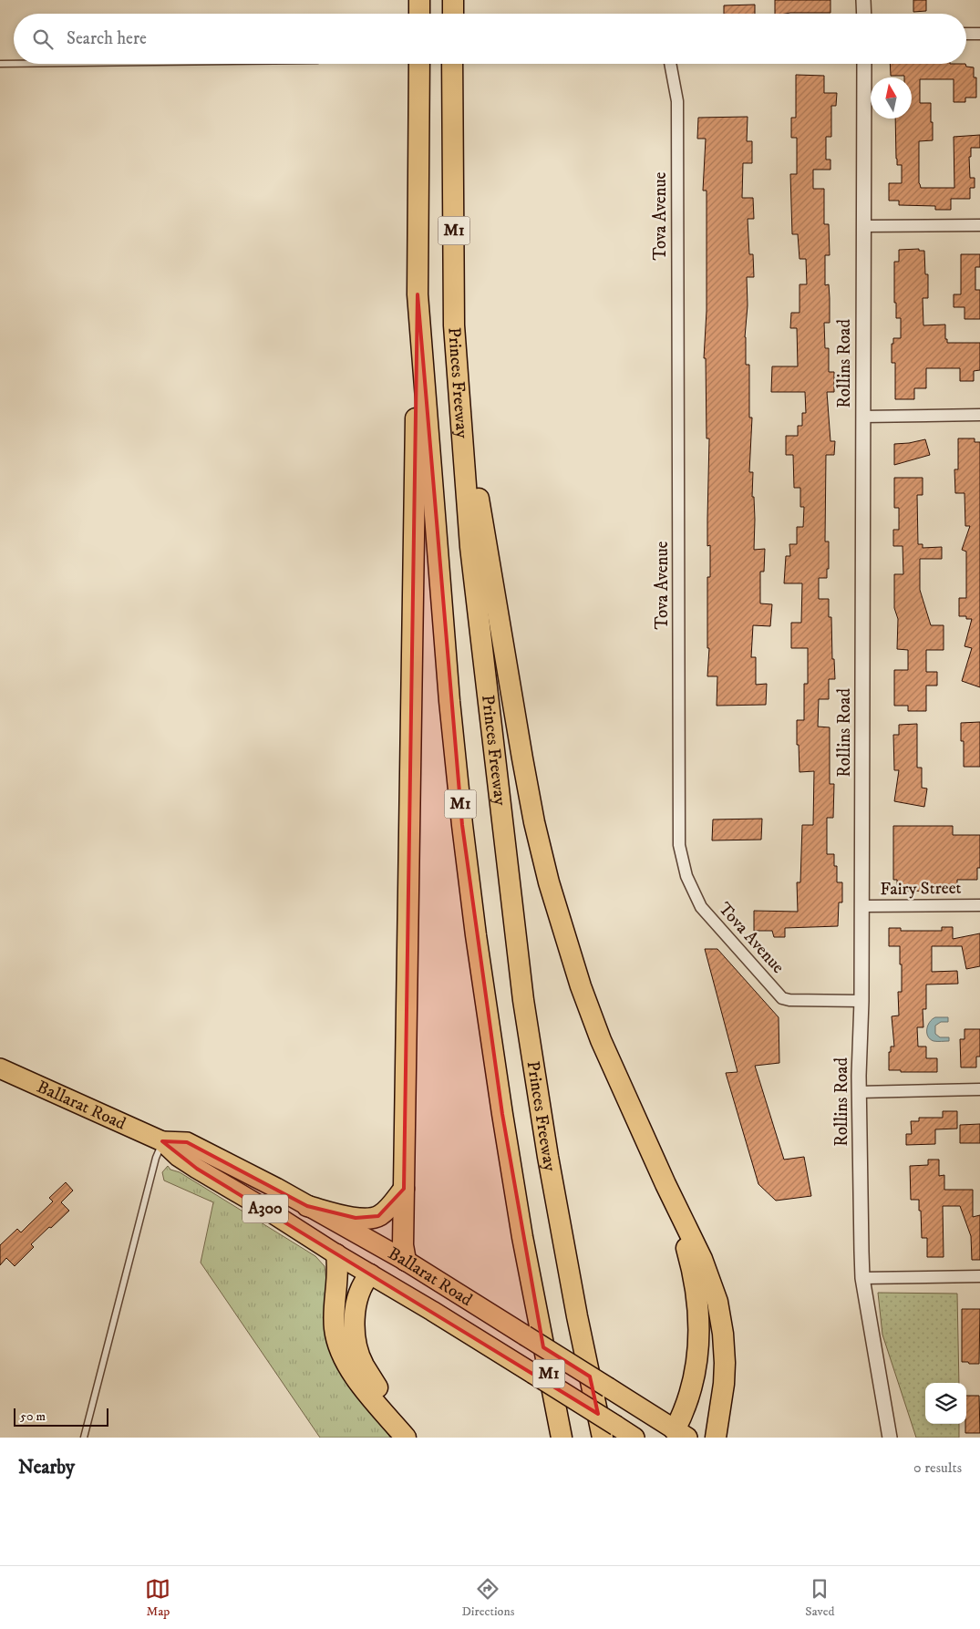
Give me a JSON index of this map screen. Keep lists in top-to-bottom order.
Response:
{
  "streets": {
    "highway": [
      "M1",
      "Princes Freeway",
      "Ballarat Road",
      "A300"
    ],
    "street": ["Tova Avenue", "Rollins Road", "Fairy Street"]
  },
  "crossings": [
    ["Tova Avenue", "Rollins Road"],
    ["Rollins Road", "Fairy Street"],
    ["Princes Freeway", "Ballarat Road"]
  ],
  "scale_bar": "50 m",
  "north": "top",
  "page": {
    "search": "Search here",
    "scale": "50 m",
    "heading": ["Nearby", "0 results"],
    "nav": ["Map", "Directions", "Saved"]
  }
}
